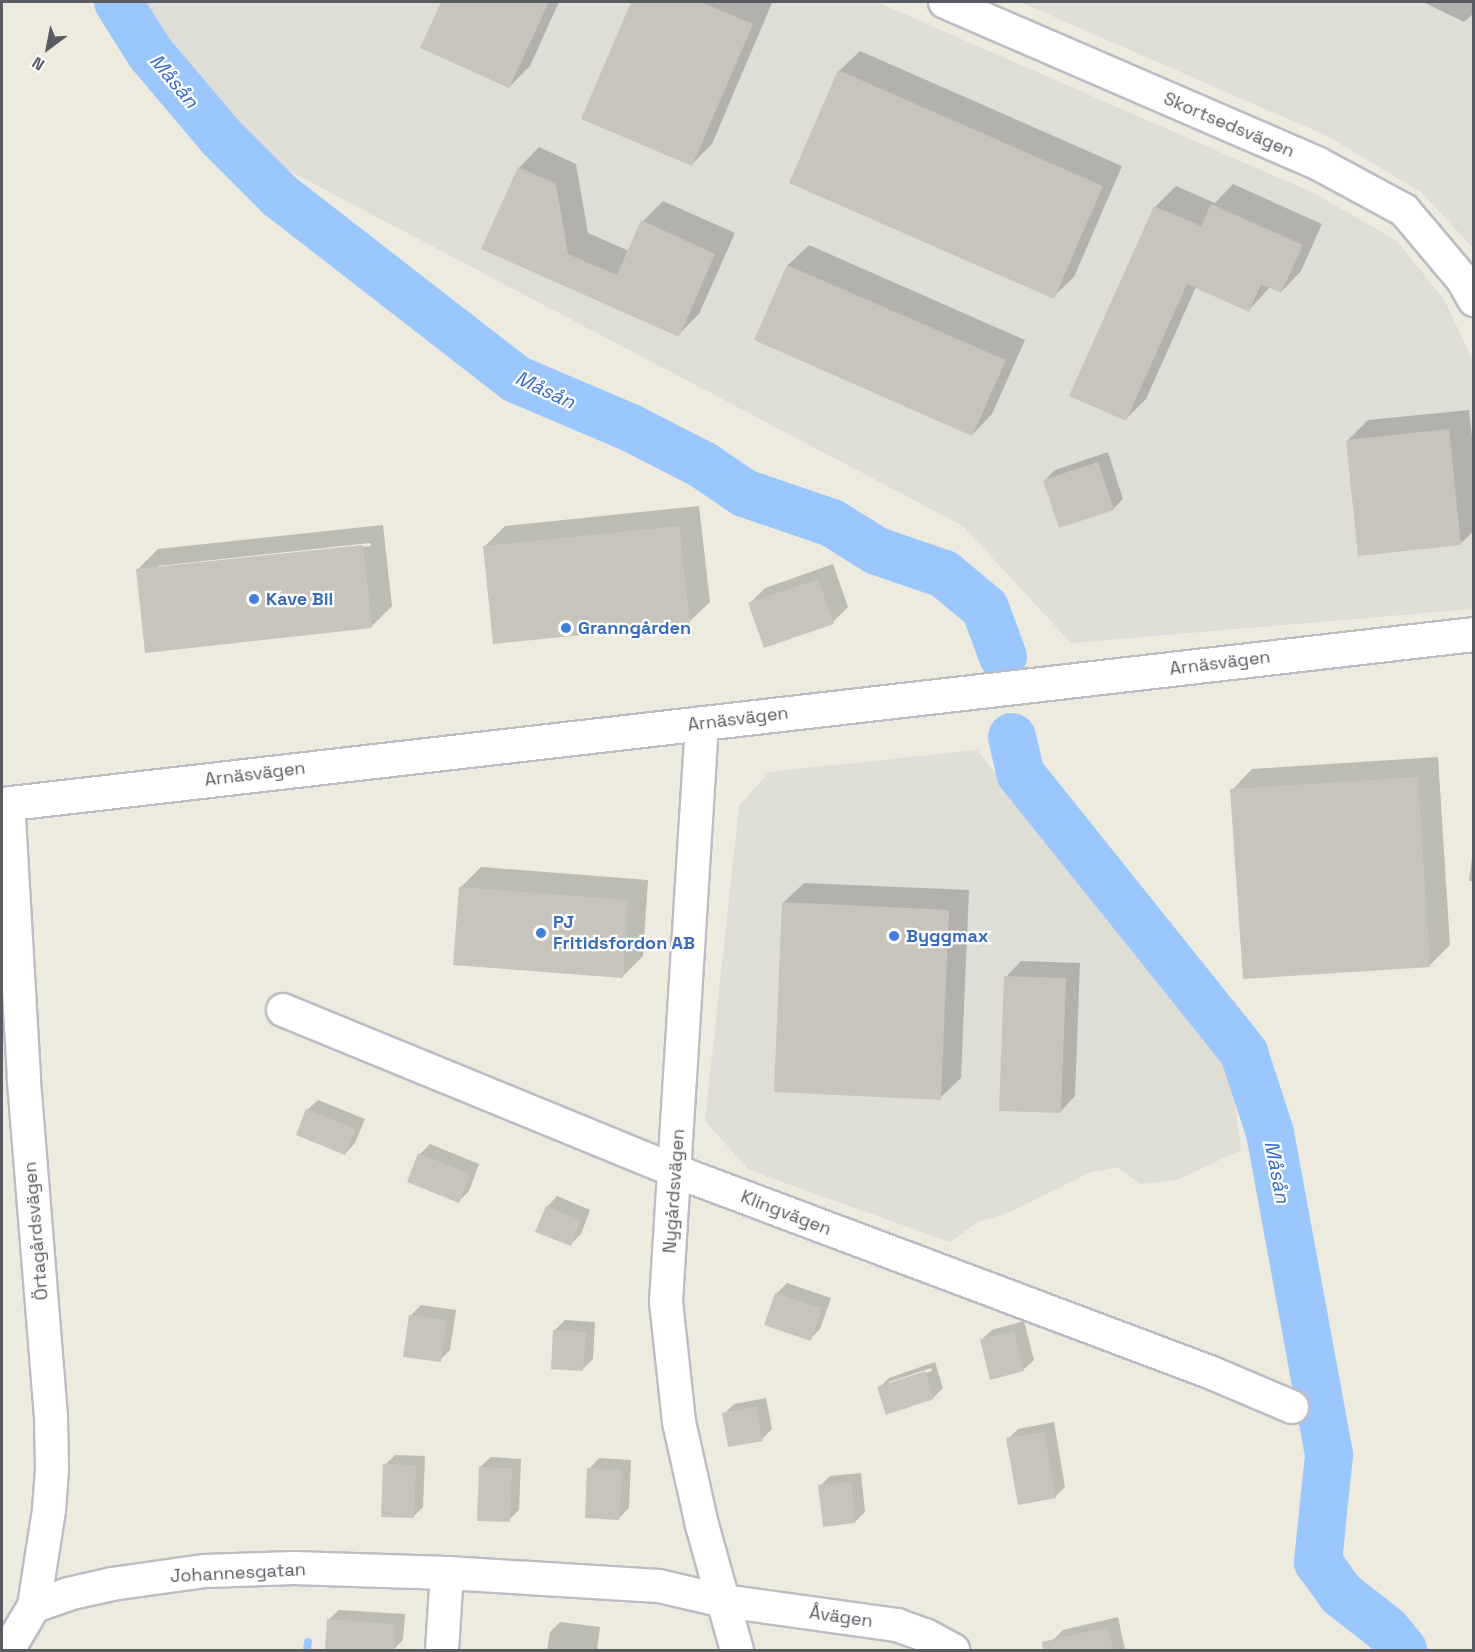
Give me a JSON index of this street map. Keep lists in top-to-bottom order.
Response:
{
  "streets": {
    "street": [
      "Skortsedsvägen",
      "Arnäsvägen",
      "Nygårdsvägen",
      "Klingvägen",
      "Örtagårdsvägen",
      "Johannesgatan",
      "Åvägen"
    ]
  },
  "crossings": [
    ["Arnäsvägen", "Nygårdsvägen"],
    ["Arnäsvägen", "Örtagårdsvägen"],
    ["Nygårdsvägen", "Klingvägen"],
    ["Nygårdsvägen", "Johannesgatan"],
    ["Nygårdsvägen", "Åvägen"],
    ["Örtagårdsvägen", "Johannesgatan"],
    ["Johannesgatan", "Åvägen"]
  ],
  "water": ["Måsån"],
  "places": [
    "Kave Bil",
    "Granngården",
    "PJ Fritidsfordon AB",
    "Byggmax"
  ],
  "north": "bottom left"
}
